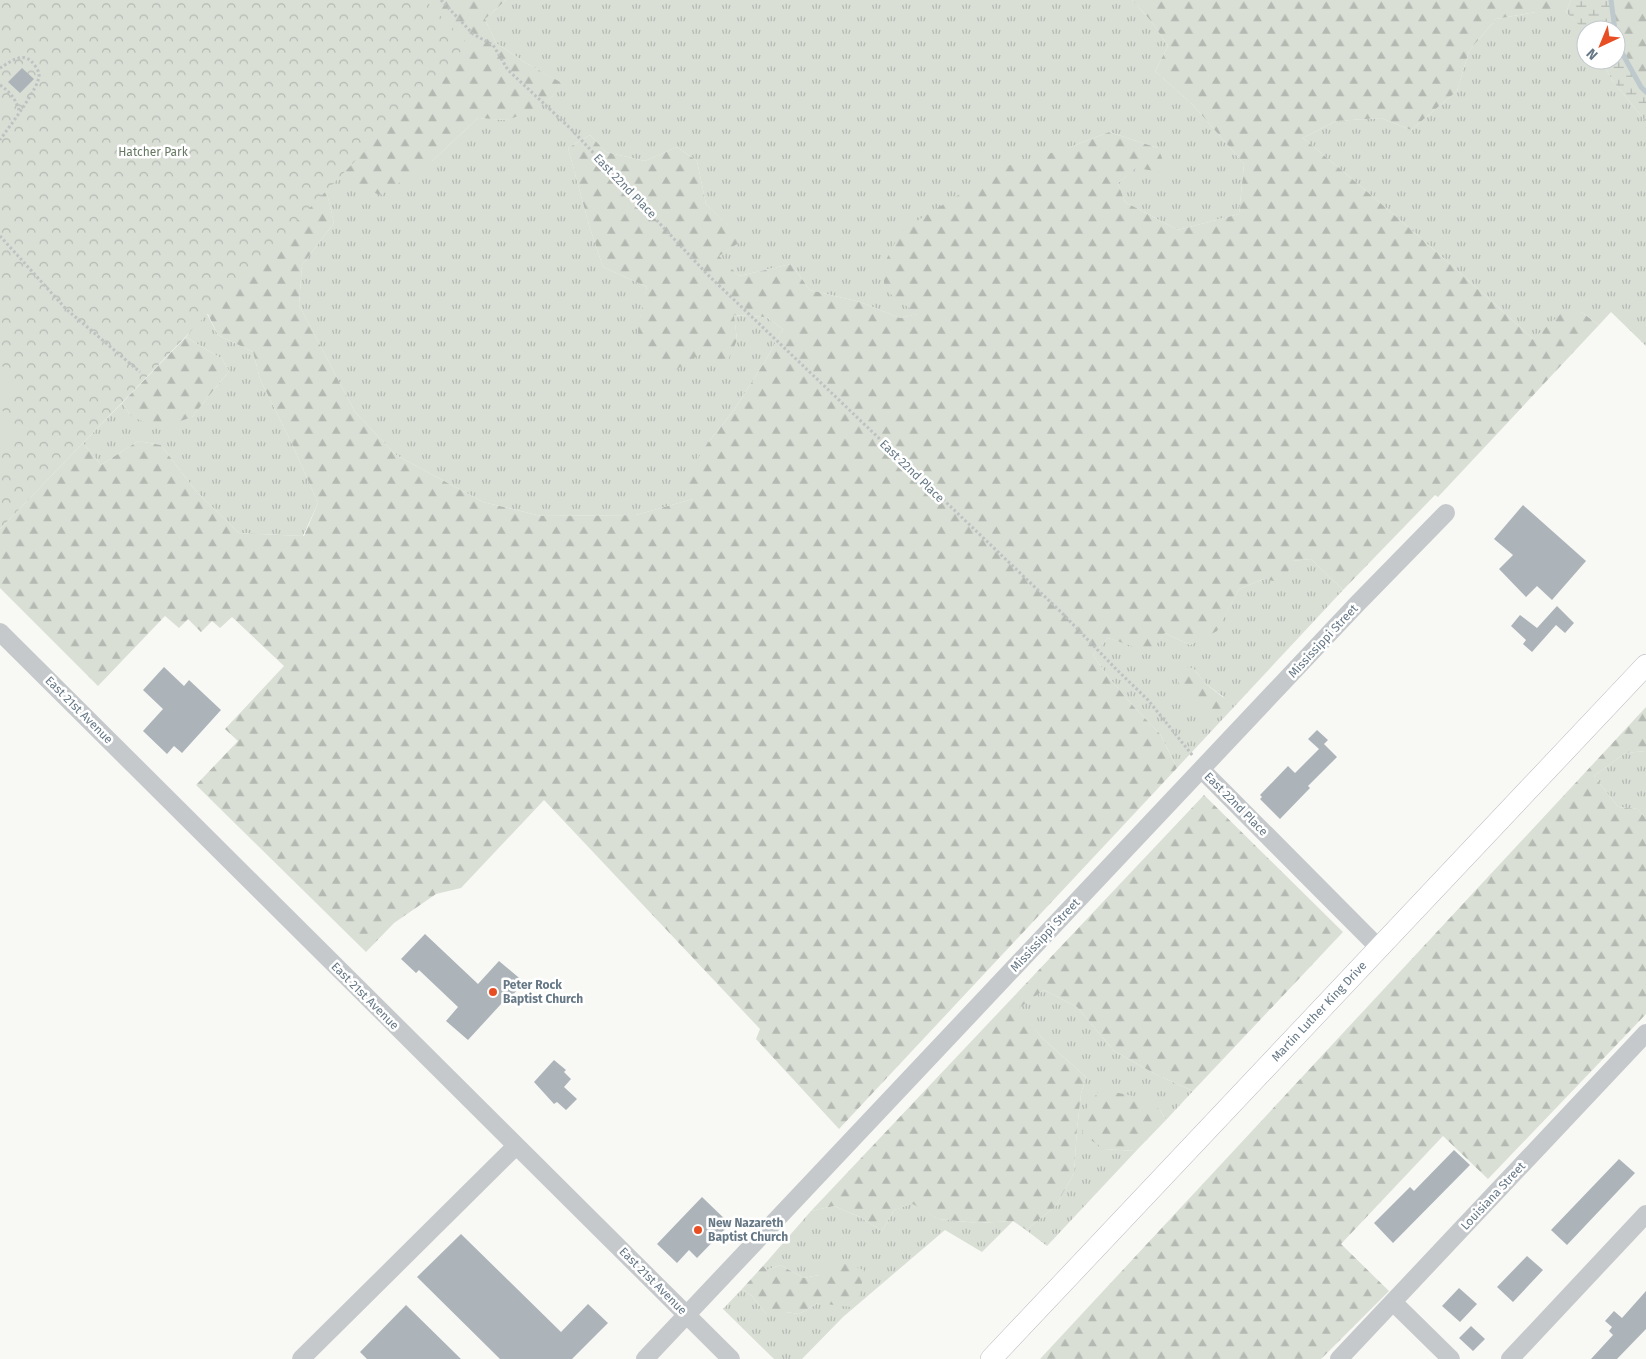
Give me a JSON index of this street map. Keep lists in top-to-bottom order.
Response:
{
  "streets": {
    "main road": ["Martin Luther King Drive"],
    "street": [
      "East 22nd Place",
      "Mississippi Street",
      "East 21st Avenue",
      "Louisiana Street"
    ]
  },
  "crossings": [
    ["East 22nd Place", "Mississippi Street"],
    ["East 22nd Place", "Martin Luther King Drive"],
    ["Mississippi Street", "East 21st Avenue"]
  ],
  "parks": ["Hatcher Park"],
  "places": ["Peter Rock Baptist Church", "New Nazareth Baptist Church"],
  "north": "bottom left"
}
